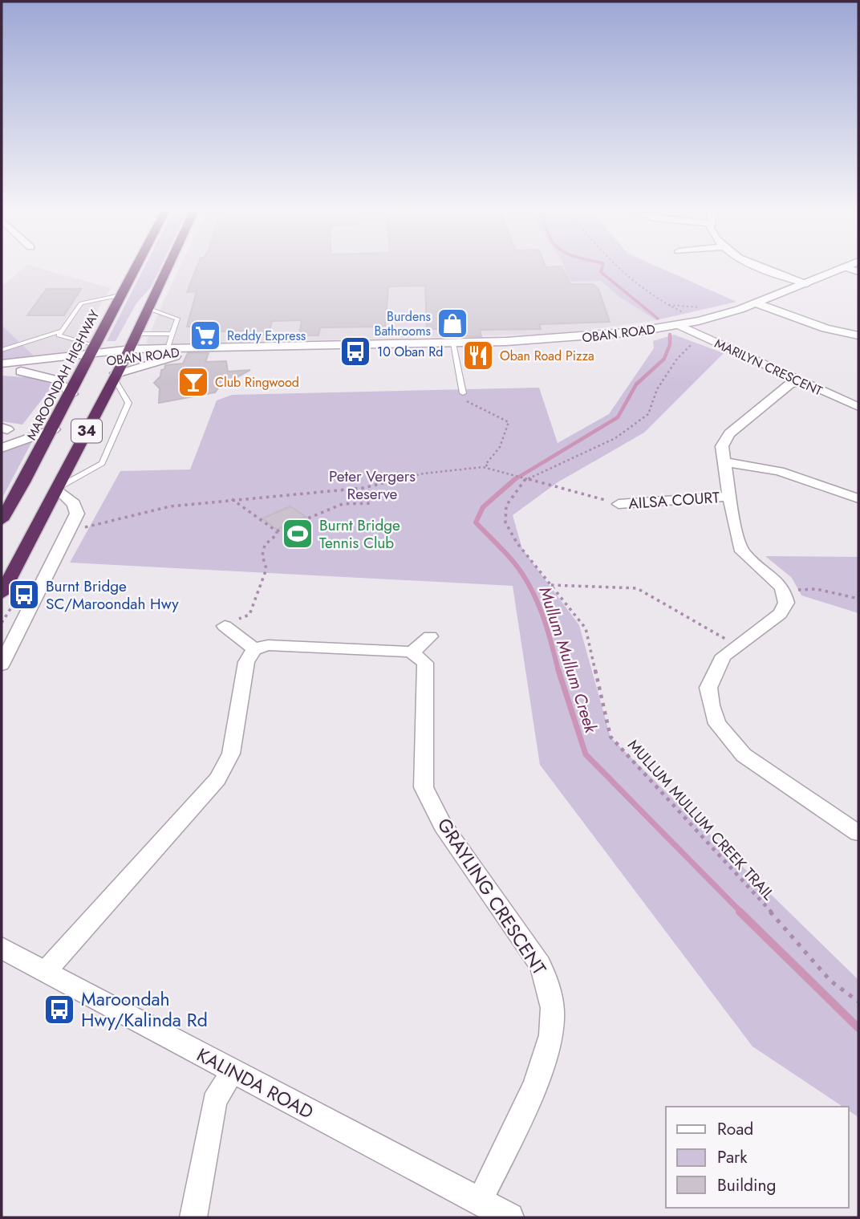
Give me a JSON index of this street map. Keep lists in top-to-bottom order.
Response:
{
  "streets": {
    "highway": ["MAROONDAH HIGHWAY", "34"],
    "main road": ["OBAN ROAD", "KALINDA ROAD"],
    "street": ["MARILYN CRESCENT", "AILSA COURT", "GRAYLING CRESCENT"],
    "path": ["MULLUM MULLUM CREEK TRAIL"]
  },
  "crossings": [
    ["OBAN ROAD", "MARILYN CRESCENT"],
    ["OBAN ROAD", "MAROONDAH HIGHWAY"],
    ["OBAN ROAD", "34"],
    ["GRAYLING CRESCENT", "KALINDA ROAD"]
  ],
  "water": ["Mullum Mullum Creek"],
  "parks": ["Peter Vergers Reserve"],
  "places": {
    "shop": ["Burdens Bathrooms"],
    "supermarket": ["Reddy Express"],
    "bus stop": ["10 Oban Rd", "Burnt Bridge SC/Maroondah Hwy", "Maroondah Hwy/Kalinda Rd"],
    "restaurant": ["Oban Road Pizza"],
    "bar": ["Club Ringwood"],
    "sports": ["Burnt Bridge Tennis Club"]
  },
  "legend": ["Road", "Park", "Building"]
}
